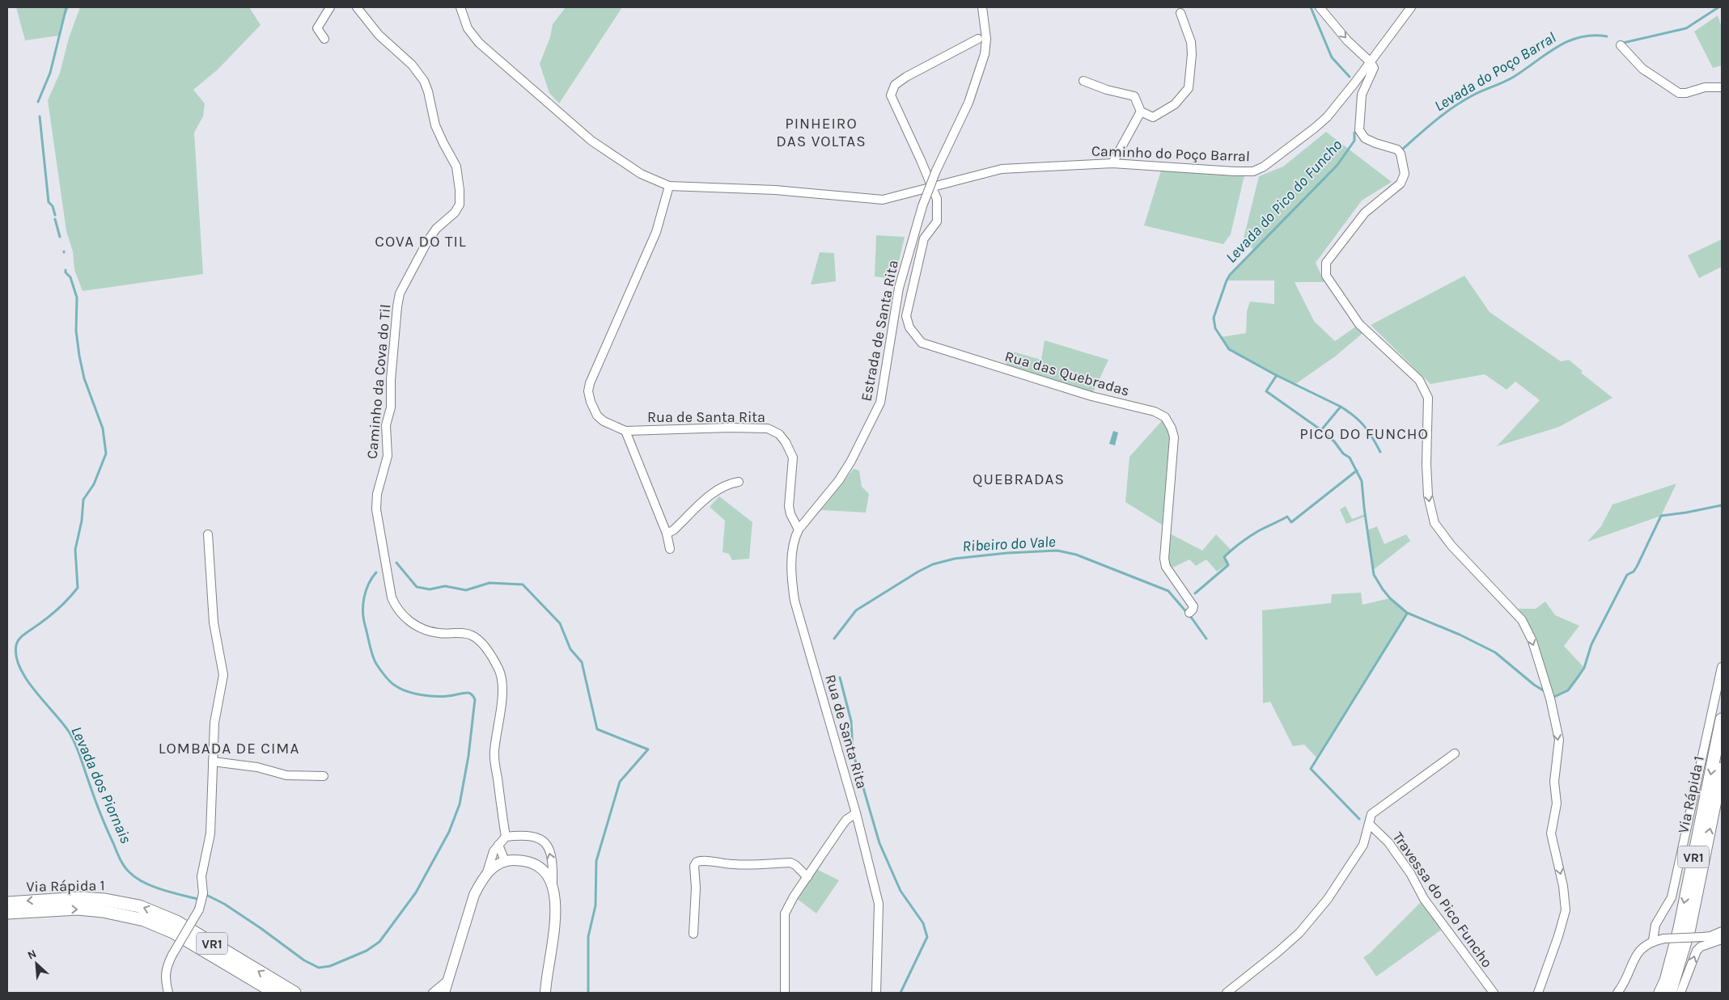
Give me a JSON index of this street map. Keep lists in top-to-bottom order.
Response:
{
  "streets": {
    "highway": ["Via Rápida 1", "VR1"],
    "street": [
      "Caminho do Poço Barral",
      "Estrada de Santa Rita",
      "Rua das Quebradas",
      "Caminho da Cova do Til",
      "Rua de Santa Rita",
      "Travessa do Pico Funcho"
    ]
  },
  "crossings": [
    ["Caminho do Poço Barral", "Rua das Quebradas"],
    ["Caminho do Poço Barral", "Rua de Santa Rita"],
    ["Estrada de Santa Rita", "Rua de Santa Rita"]
  ],
  "districts": [
    "PINHEIRO DAS VOLTAS",
    "COVA DO TIL",
    "PICO DO FUNCHO",
    "QUEBRADAS",
    "LOMBADA DE CIMA"
  ],
  "water": [
    "Levada do Poço Barral",
    "Levada do Pico do Funcho",
    "Ribeiro do Vale",
    "Levada dos Piornais"
  ],
  "north": "top left"
}
